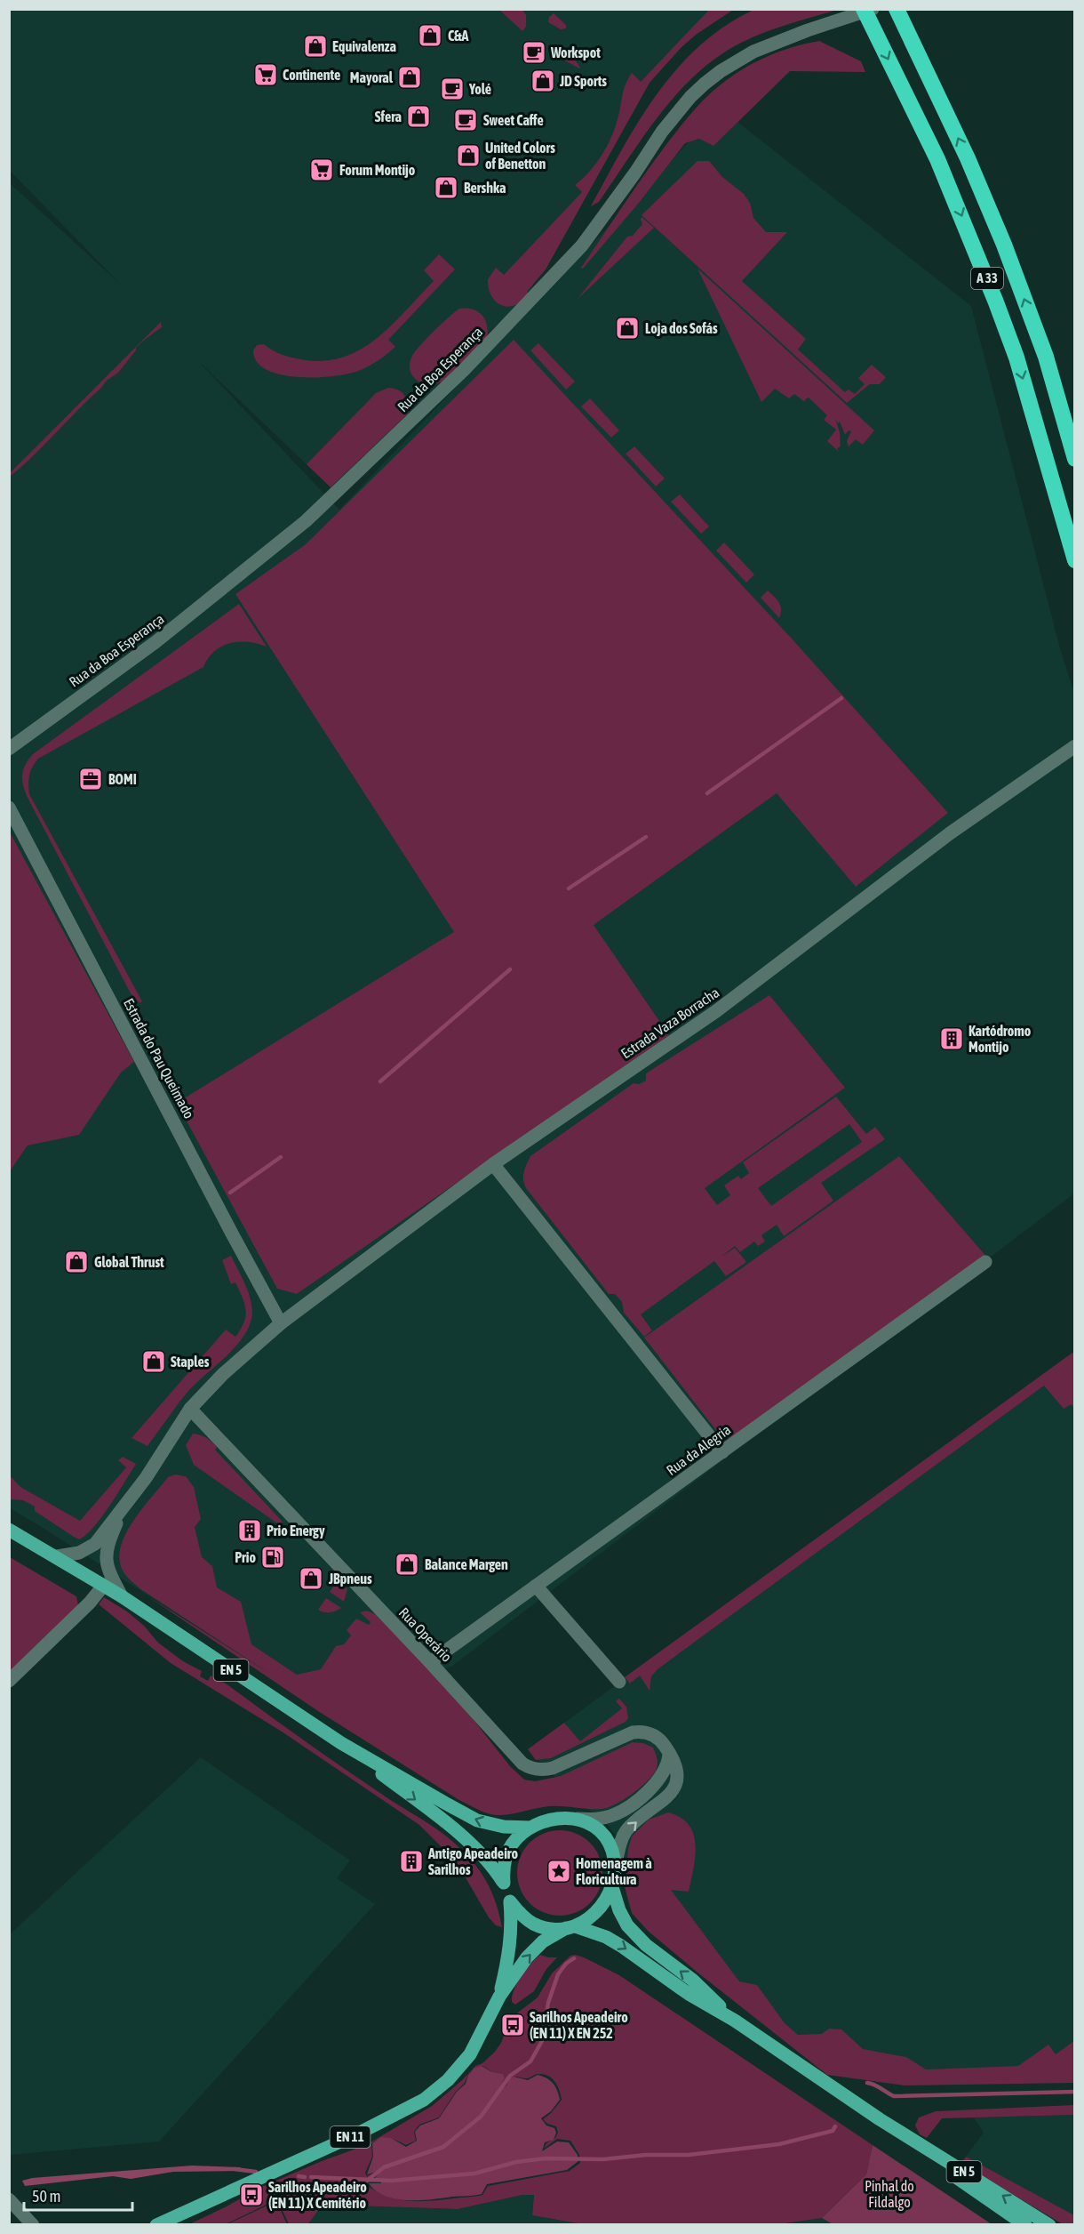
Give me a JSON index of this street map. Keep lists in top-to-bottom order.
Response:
{
  "streets": {
    "highway": ["A 33"],
    "main road": ["EN 5", "EN 11"],
    "street": [
      "Rua da Boa Esperança",
      "Estrada Vaza Borracha",
      "Estrada do Pau Queimado",
      "Rua da Alegria",
      "Rua Operário"
    ]
  },
  "crossings": [
    ["Estrada Vaza Borracha", "Estrada do Pau Queimado"],
    ["Estrada Vaza Borracha", "Rua Operário"],
    ["Rua da Alegria", "Rua Operário"],
    ["Rua Operário", "EN 5"],
    ["Rua Operário", "EN 11"],
    ["EN 5", "EN 11"]
  ],
  "parks": ["Pinhal do Fildalgo"],
  "places": {
    "shop": [
      "C&A",
      "Equivalenza",
      "Mayoral",
      "JD Sports",
      "Sfera",
      "United Colors of Benetton",
      "Bershka",
      "Loja dos Sofás",
      "Global Thrust",
      "Staples",
      "Balance Margen",
      "JBpneus"
    ],
    "cafe": ["Workspot", "Yolé", "Sweet Caffe"],
    "supermarket": ["Continente", "Forum Montijo"],
    "office": ["BOMI"],
    "building": ["Kartódromo Montijo", "Prio Energy", "Antigo Apeadeiro Sarilhos"],
    "fuel station": ["Prio"],
    "place": ["Homenagem à Floricultura"],
    "bus stop": ["Sarilhos Apeadeiro (EN 11) X EN 252", "Sarilhos Apeadeiro (EN 11) X Cemitério"]
  },
  "scale_bar": "50 m"
}
